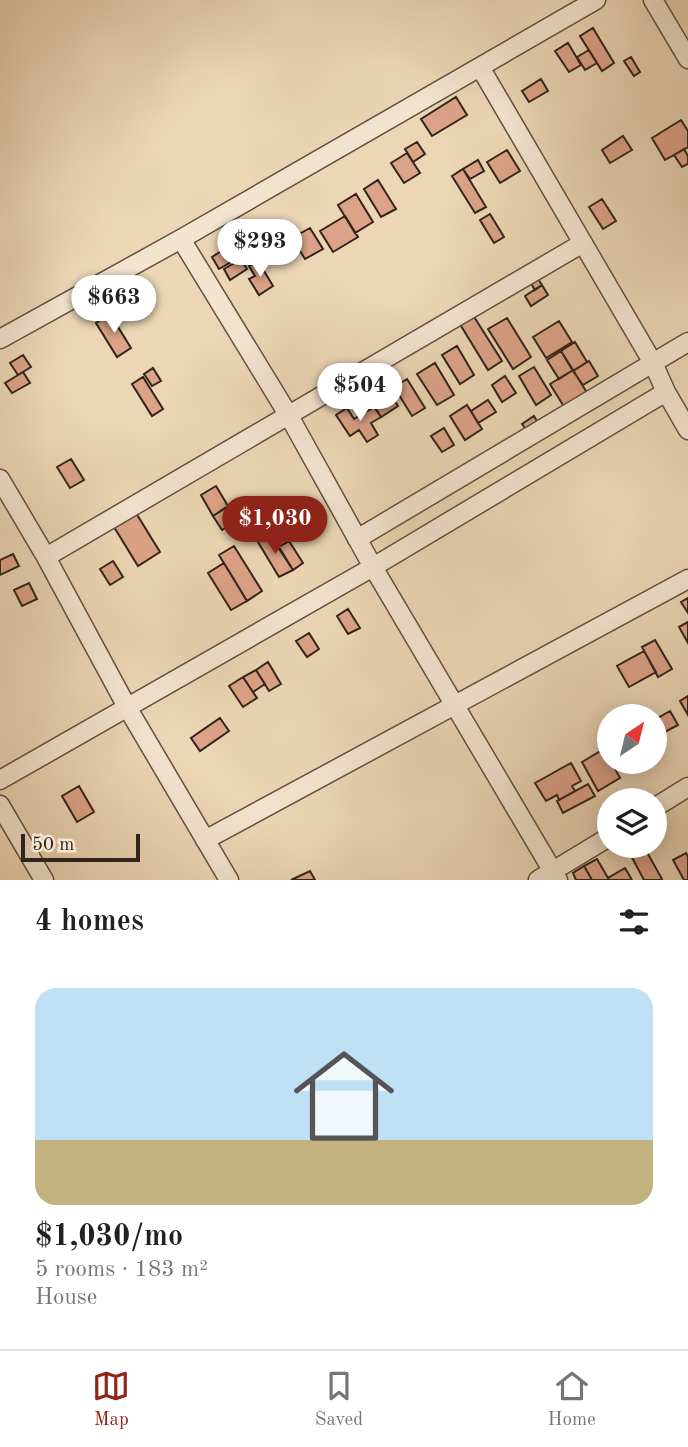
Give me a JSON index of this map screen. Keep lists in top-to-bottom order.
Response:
{
  "scale_bar": "50 m",
  "north": "top right",
  "page": {
    "price": [
      "$293",
      "$663",
      "$504",
      "$1,030"
    ],
    "scale": "50 m",
    "heading": "4 homes",
    "list": [
      {
        "name": "$1,030/mo",
        "note": "5 rooms · 183 m² · House"
      }
    ],
    "tabs": ["Map", "Saved", "Home"]
  }
}
